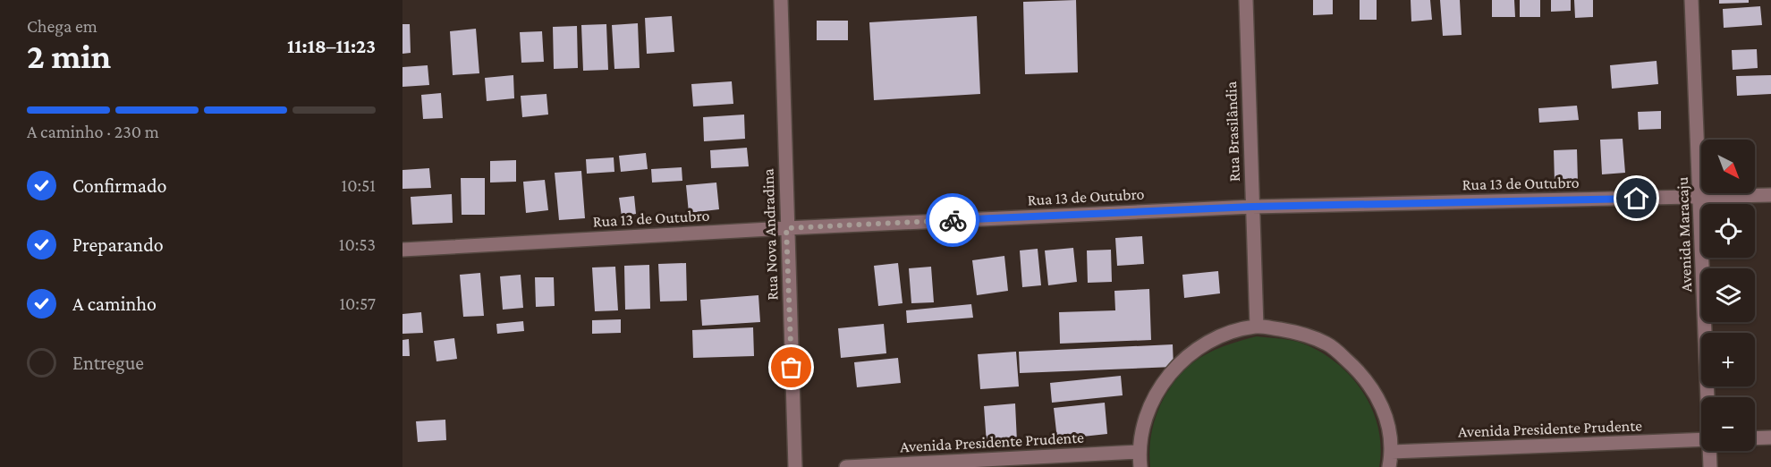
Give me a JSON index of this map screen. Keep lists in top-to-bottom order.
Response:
{
  "streets": {
    "street": [
      "Rua Brasilândia",
      "Rua 13 de Outubro",
      "Rua Nova Andradina",
      "Avenida Maracaju",
      "Avenida Presidente Prudente"
    ]
  },
  "crossings": [
    ["Rua Brasilândia", "Rua 13 de Outubro"],
    ["Rua 13 de Outubro", "Rua Nova Andradina"],
    ["Rua 13 de Outubro", "Avenida Maracaju"]
  ],
  "north": "bottom right",
  "page": {
    "heading": ["2 min", "Chega em", "11:18–11:23"],
    "bar": "A caminho · 230 m",
    "map_buttons": ["+", "−"],
    "list": [
      ["Confirmado", "10:51"],
      ["Preparando", "10:53"],
      ["A caminho", "10:57"],
      "Entregue"
    ]
  }
}
